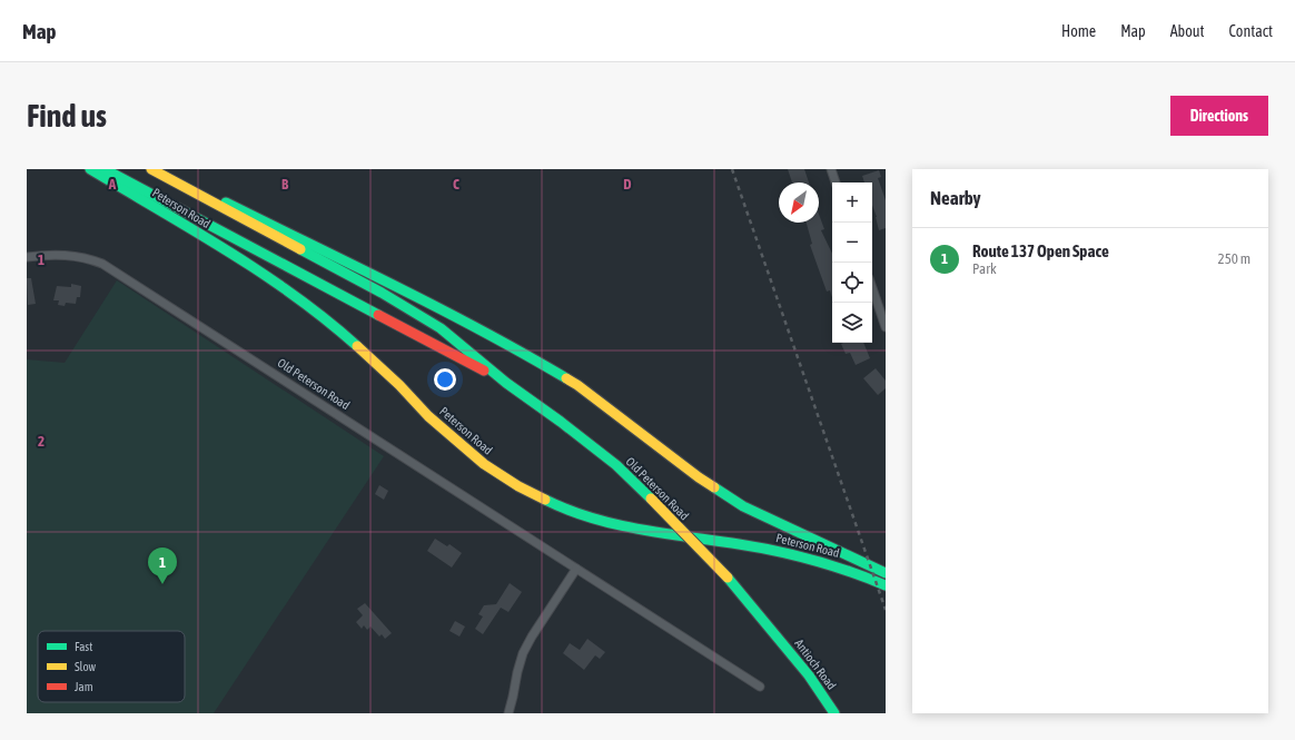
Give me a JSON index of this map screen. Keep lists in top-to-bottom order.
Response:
{
  "streets": {
    "main road": ["Peterson Road", "Old Peterson Road", "Antioch Road"]
  },
  "crossings": [
    ["Peterson Road", "Old Peterson Road"],
    ["Old Peterson Road", "Antioch Road"]
  ],
  "legend": ["Fast", "Slow", "Jam"],
  "north": "bottom left",
  "page": {
    "header": "Map",
    "nav": [
      "Home",
      "Map",
      "About",
      "Contact"
    ],
    "buttons": "Directions",
    "title": "Find us",
    "heading": "Nearby",
    "map_buttons": ["+", "−"],
    "list": [
      {
        "mark": "1",
        "name": "Route 137 Open Space",
        "note": "Park",
        "value": "250 m"
      }
    ],
    "pins": "1"
  },
  "grid": {
    "columns": [
      "A",
      "B",
      "C",
      "D"
    ],
    "rows": ["1", "2"]
  }
}
